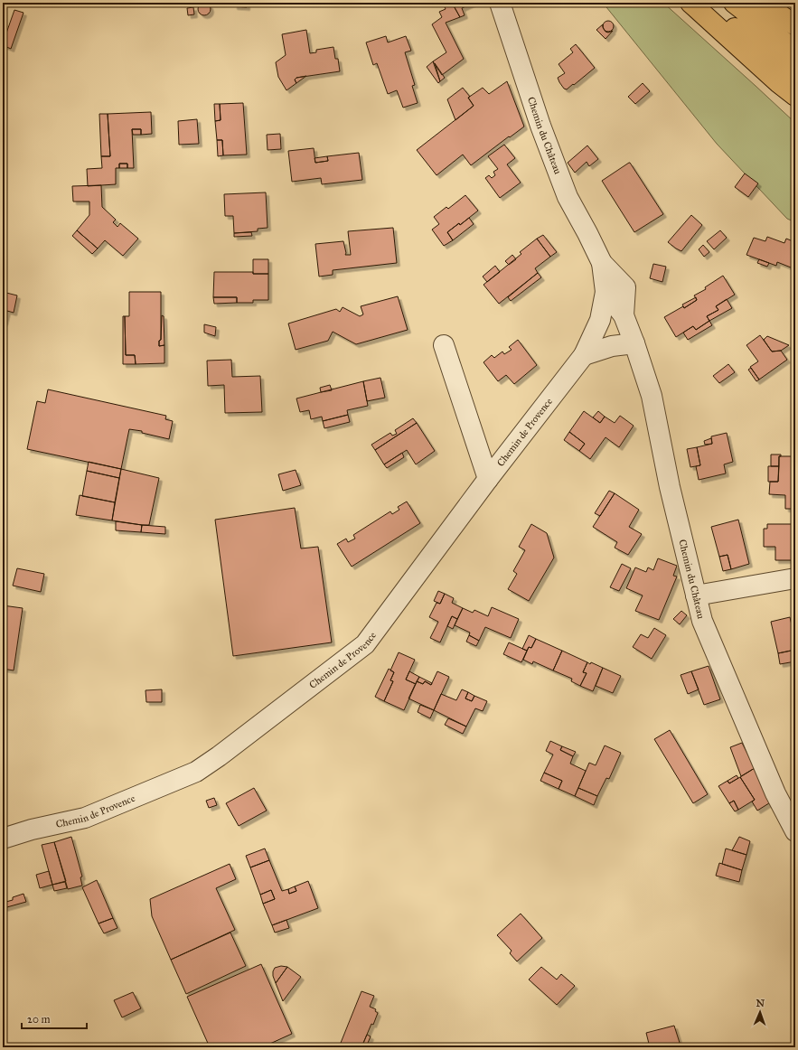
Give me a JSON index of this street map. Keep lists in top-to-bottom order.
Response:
{
  "streets": {
    "street": ["Chemin du Château", "Chemin de Provence"]
  },
  "crossings": [
    ["Chemin du Château", "Chemin de Provence"]
  ],
  "scale_bar": "20 m",
  "north": "top"
}
